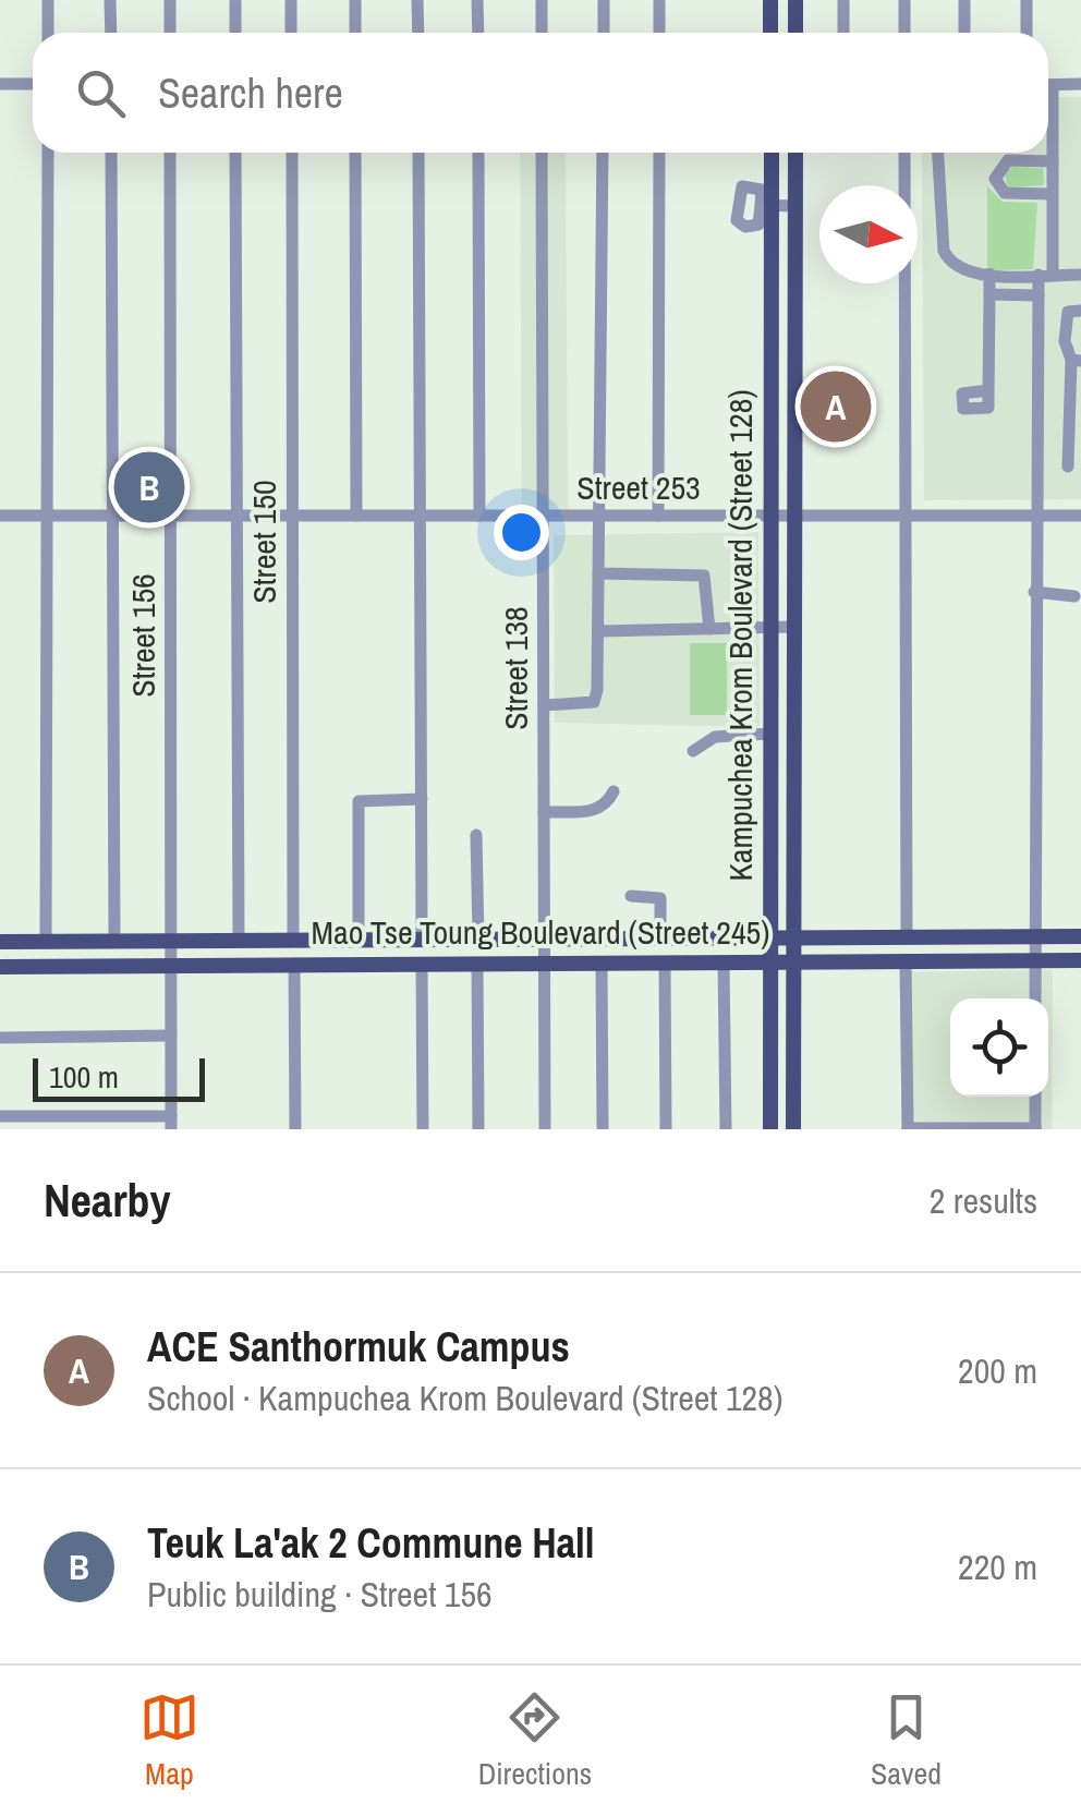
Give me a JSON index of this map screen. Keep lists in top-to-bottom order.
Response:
{
  "streets": {
    "main road": ["Kampuchea Krom Boulevard (Street 128)", "Mao Tse Toung Boulevard (Street 245)"],
    "street": [
      "Street 253",
      "Street 150",
      "Street 156",
      "Street 138"
    ]
  },
  "crossings": [
    ["Street 253", "Street 150"],
    ["Street 253", "Street 156"],
    ["Street 253", "Kampuchea Krom Boulevard (Street 128)"],
    ["Street 253", "Street 138"],
    ["Street 150", "Mao Tse Toung Boulevard (Street 245)"],
    ["Street 156", "Mao Tse Toung Boulevard (Street 245)"],
    ["Kampuchea Krom Boulevard (Street 128)", "Mao Tse Toung Boulevard (Street 245)"],
    ["Street 138", "Mao Tse Toung Boulevard (Street 245)"]
  ],
  "scale_bar": "100 m",
  "north": "right",
  "page": {
    "search": "Search here",
    "pins": ["A", "B"],
    "scale": "100 m",
    "heading": ["Nearby", "2 results"],
    "list": [
      {
        "mark": "A",
        "name": "ACE Santhormuk Campus",
        "note": "School · Kampuchea Krom Boulevard (Street 128)",
        "value": "200 m"
      },
      {
        "mark": "B",
        "name": "Teuk La'ak 2 Commune Hall",
        "note": "Public building · Street 156",
        "value": "220 m"
      }
    ],
    "nav": ["Map", "Directions", "Saved"]
  }
}
